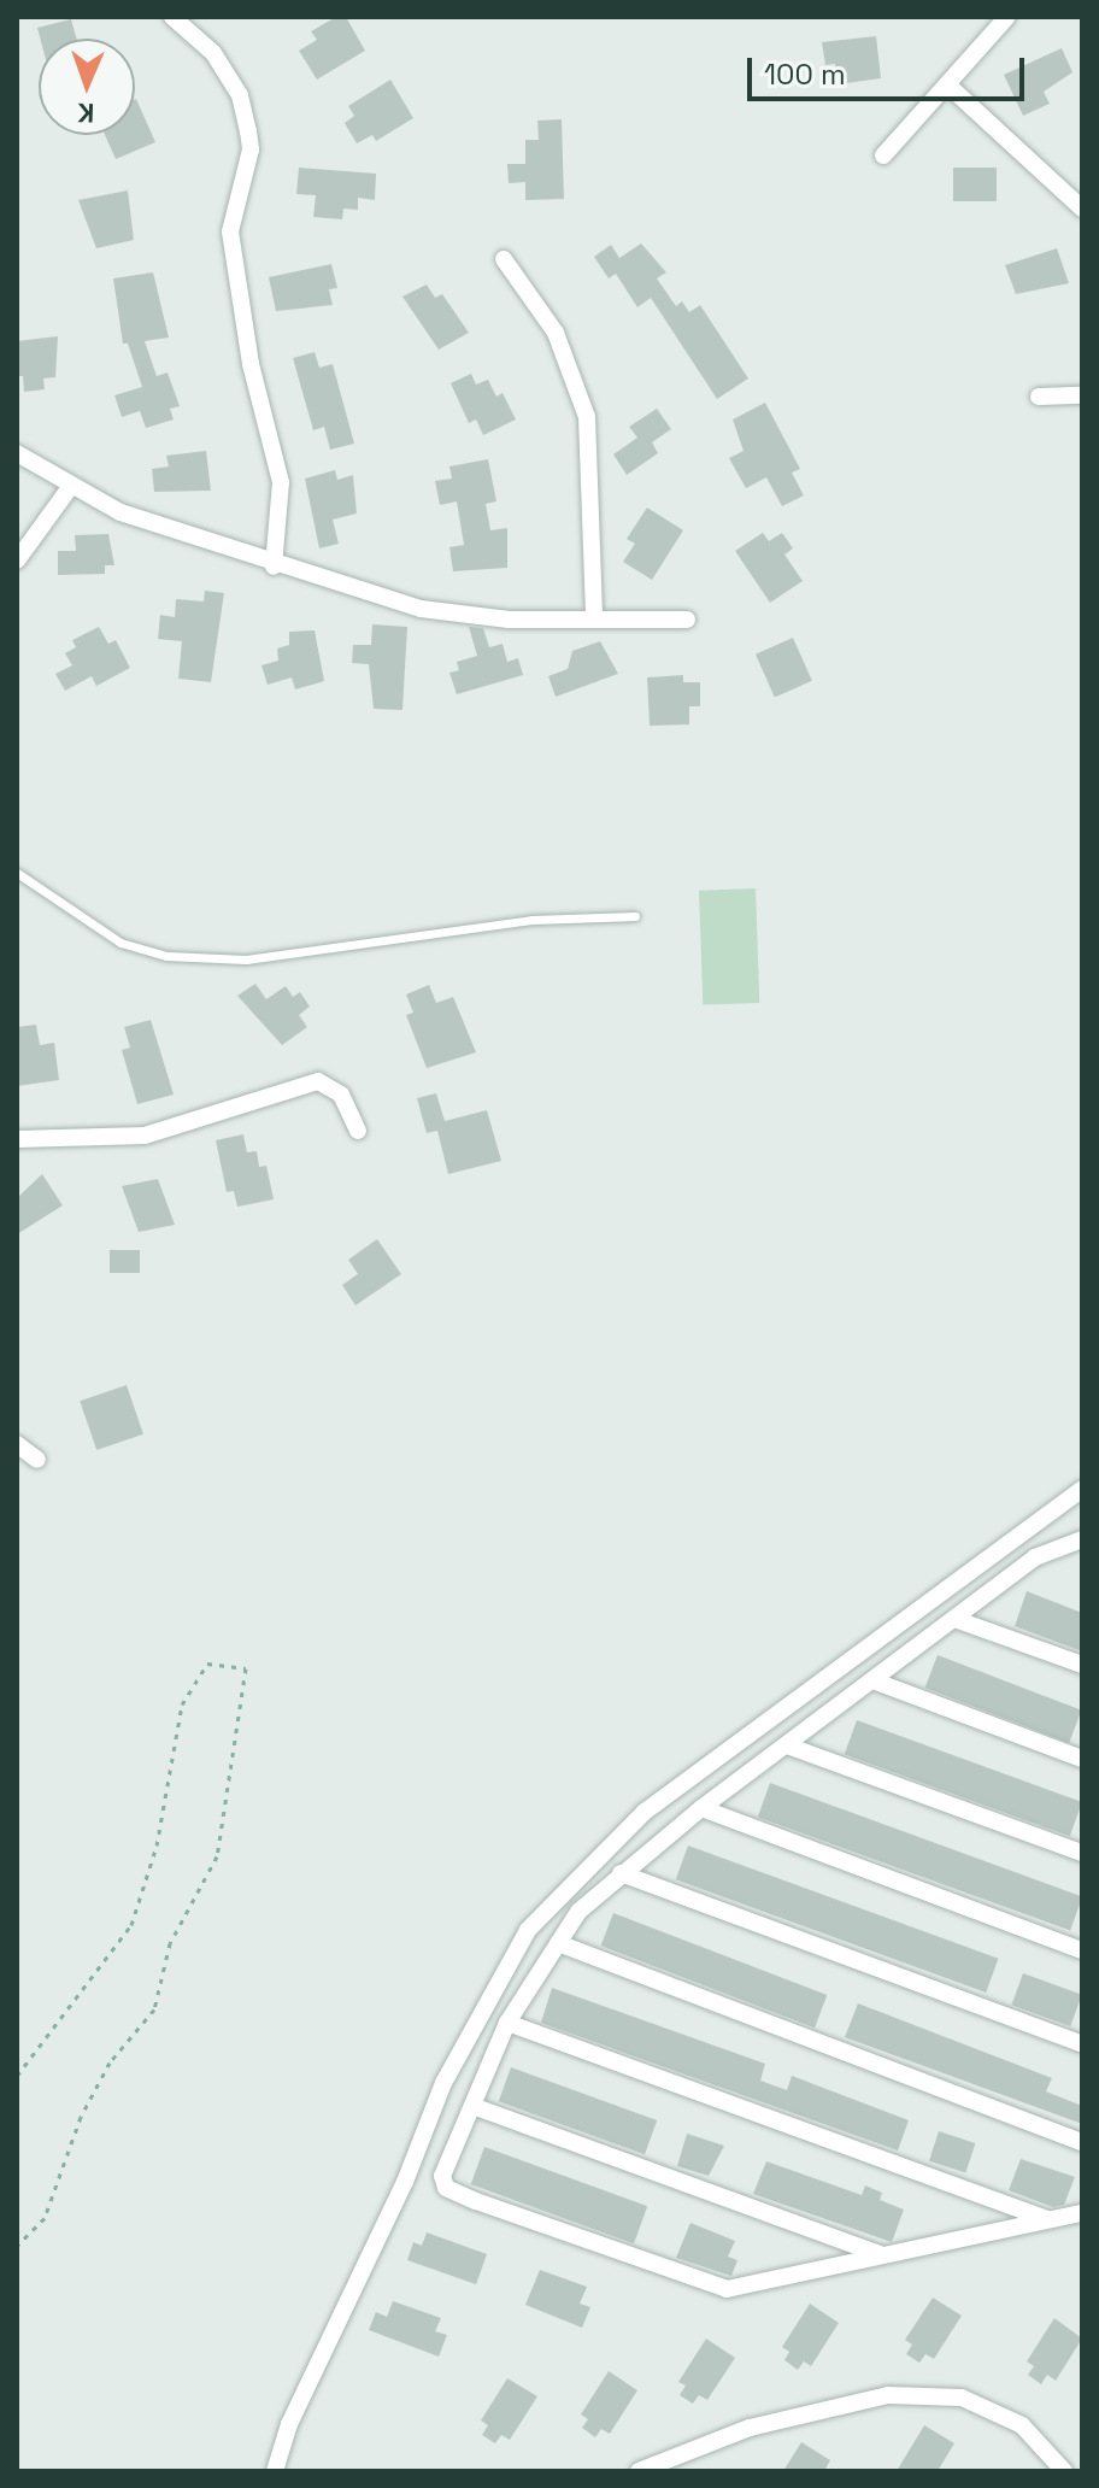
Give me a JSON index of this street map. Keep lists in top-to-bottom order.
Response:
{
  "scale_bar": "100 m",
  "north": "bottom"
}
